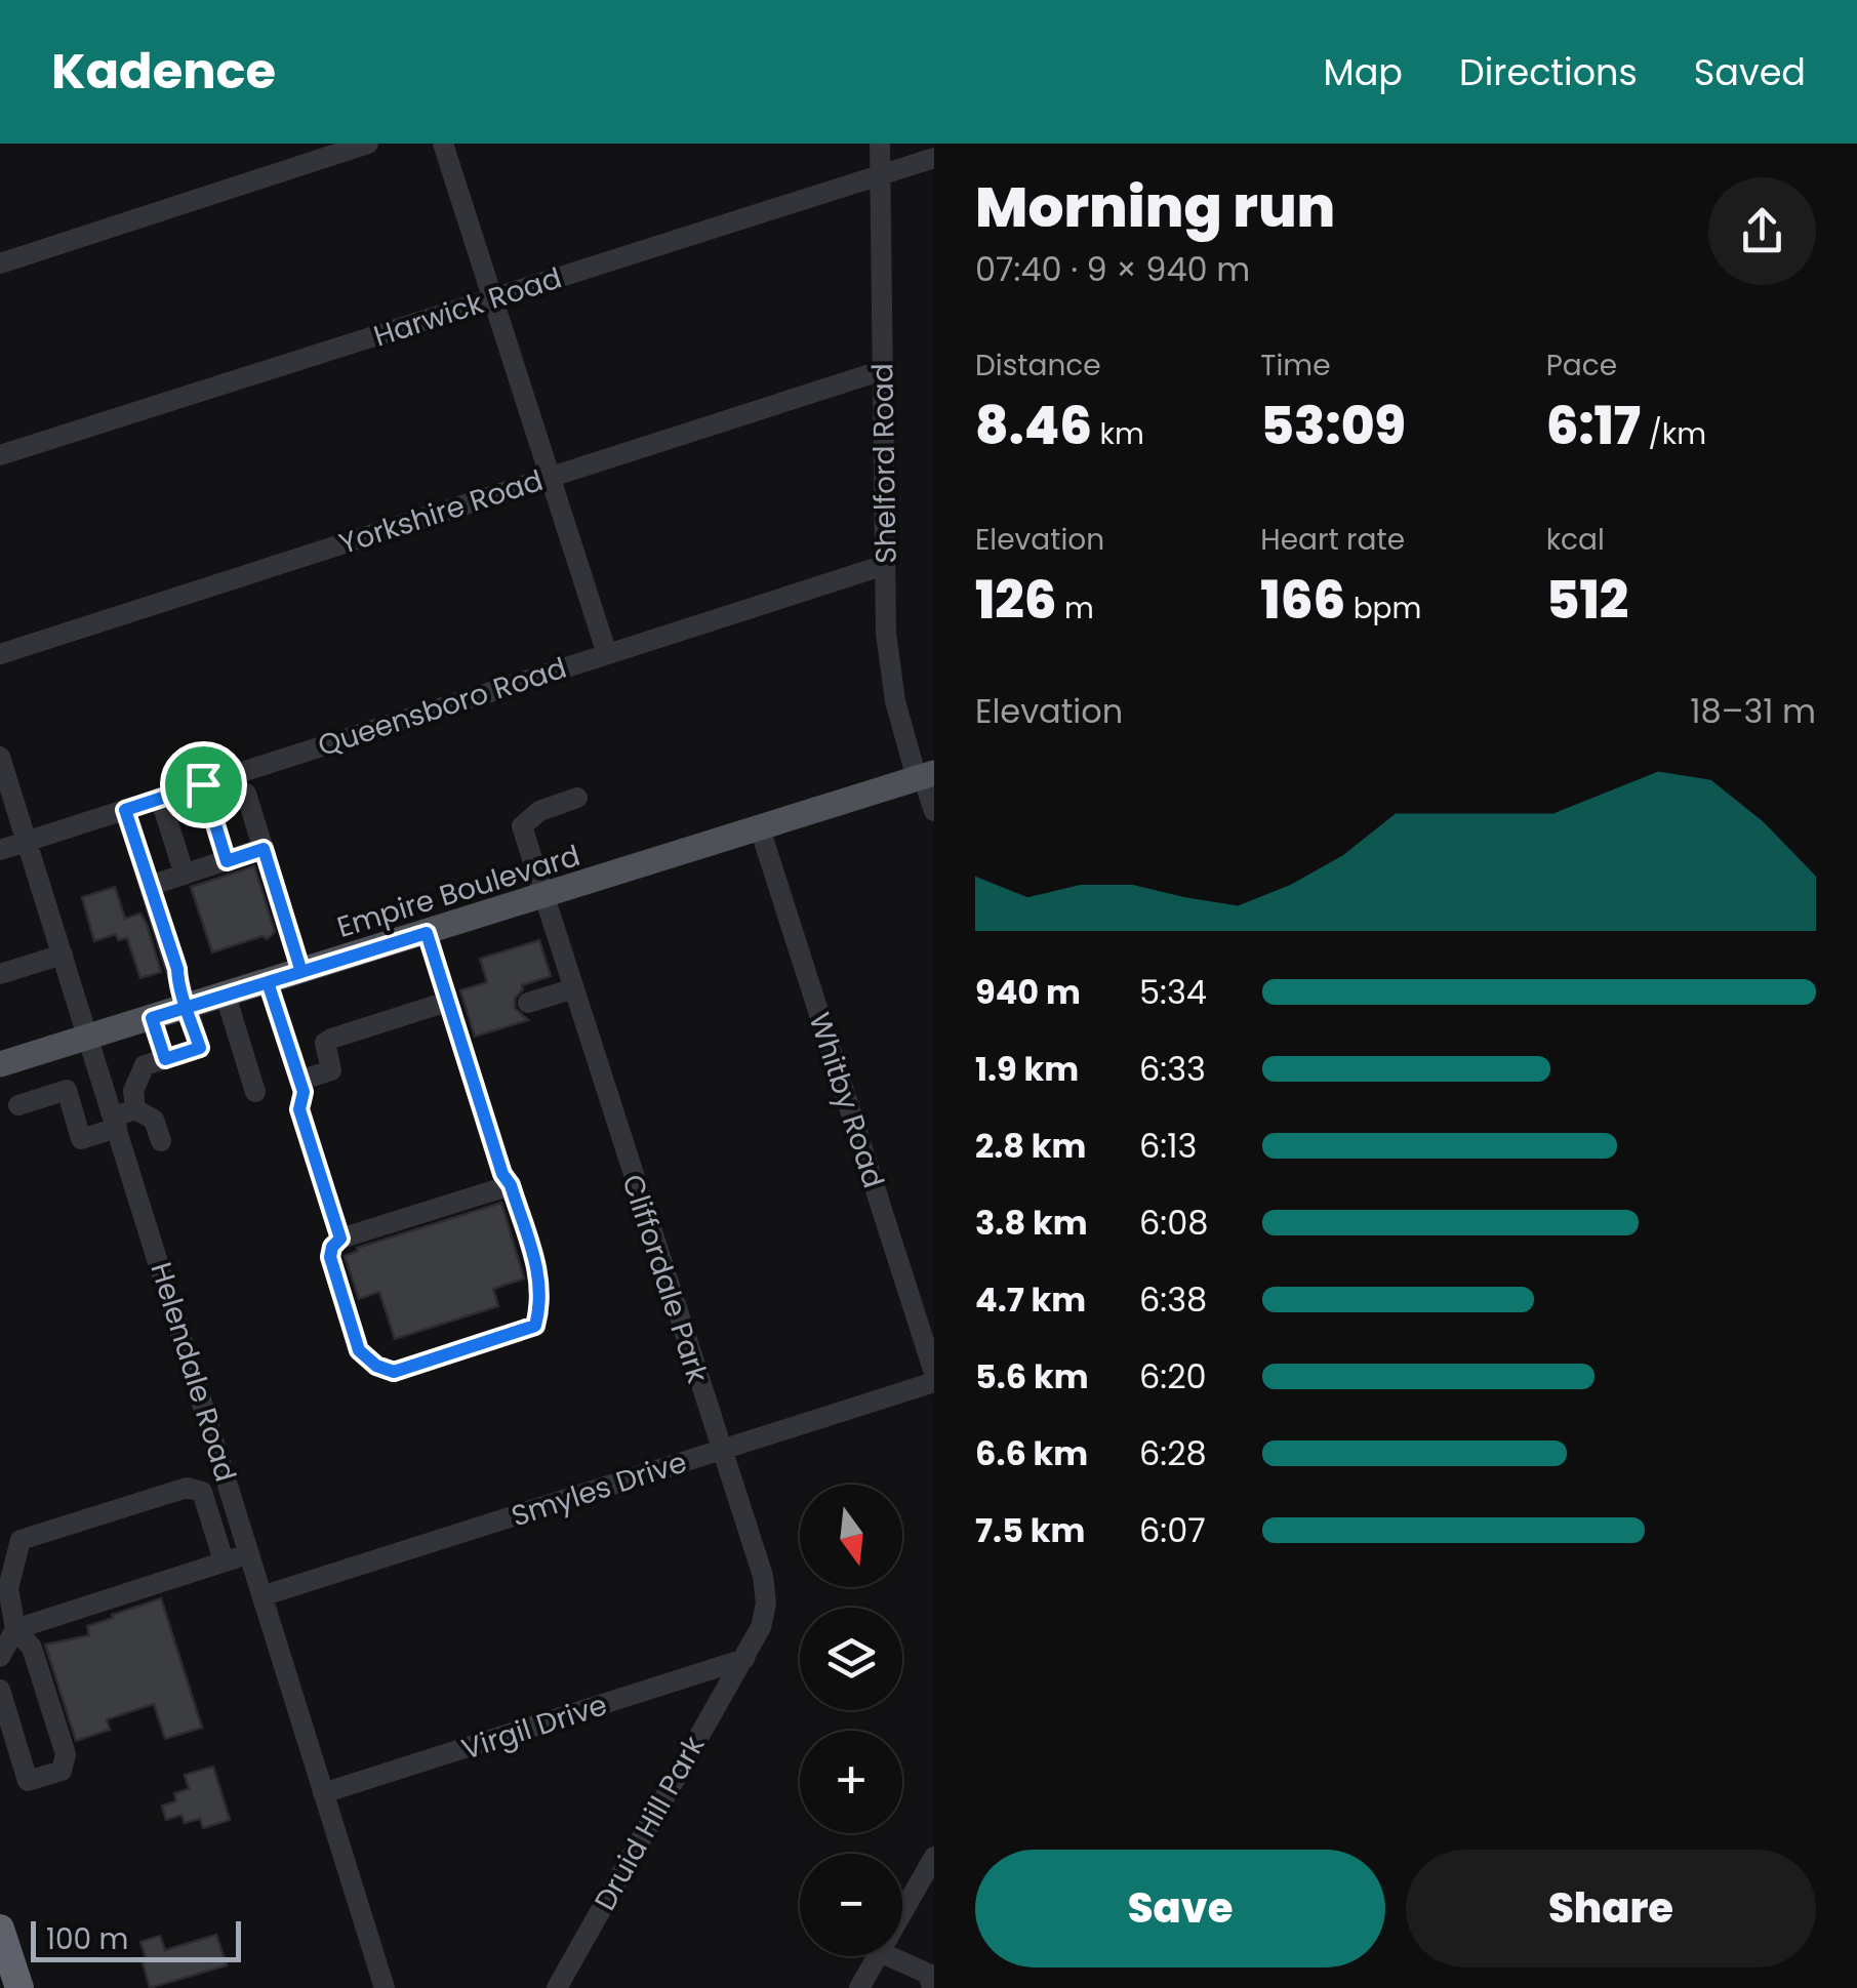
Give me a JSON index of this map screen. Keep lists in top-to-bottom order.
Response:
{
  "streets": {
    "main road": ["Empire Boulevard"],
    "street": [
      "Harwick Road",
      "Shelford Road",
      "Yorkshire Road",
      "Queensboro Road",
      "Whitby Road",
      "Cliffordale Park",
      "Helendale Road",
      "Smyles Drive",
      "Virgil Drive",
      "Druid Hill Park"
    ]
  },
  "crossings": [
    ["Harwick Road", "Shelford Road"],
    ["Shelford Road", "Yorkshire Road"],
    ["Shelford Road", "Queensboro Road"],
    ["Shelford Road", "Empire Boulevard"],
    ["Queensboro Road", "Helendale Road"],
    ["Empire Boulevard", "Whitby Road"],
    ["Empire Boulevard", "Cliffordale Park"],
    ["Empire Boulevard", "Helendale Road"],
    ["Cliffordale Park", "Smyles Drive"],
    ["Cliffordale Park", "Virgil Drive"],
    ["Cliffordale Park", "Druid Hill Park"],
    ["Helendale Road", "Smyles Drive"],
    ["Helendale Road", "Virgil Drive"],
    ["Virgil Drive", "Druid Hill Park"]
  ],
  "scale_bar": "100 m",
  "north": "bottom",
  "page": {
    "header": "Kadence",
    "nav": ["Map", "Directions", "Saved"],
    "heading": ["Morning run", "07:40 · 9 × 940 m"],
    "stats": [
      ["Distance", "8.46 km"],
      ["Time", "53:09"],
      ["Pace", "6:17 /km"],
      ["Elevation", "126 m"],
      ["Heart rate", "166 bpm"],
      ["kcal", "512"]
    ],
    "chart": ["Elevation", "18–31 m"],
    "list": [
      {
        "name": "940 m",
        "note": "5:34"
      },
      {
        "name": "1.9 km",
        "note": "6:33"
      },
      {
        "name": "2.8 km",
        "note": "6:13"
      },
      {
        "name": "3.8 km",
        "note": "6:08"
      },
      {
        "name": "4.7 km",
        "note": "6:38"
      },
      {
        "name": "5.6 km",
        "note": "6:20"
      },
      {
        "name": "6.6 km",
        "note": "6:28"
      },
      {
        "name": "7.5 km",
        "note": "6:07"
      }
    ],
    "map_buttons": ["+", "−"],
    "buttons": ["Save", "Share"],
    "scale": "100 m"
  }
}
